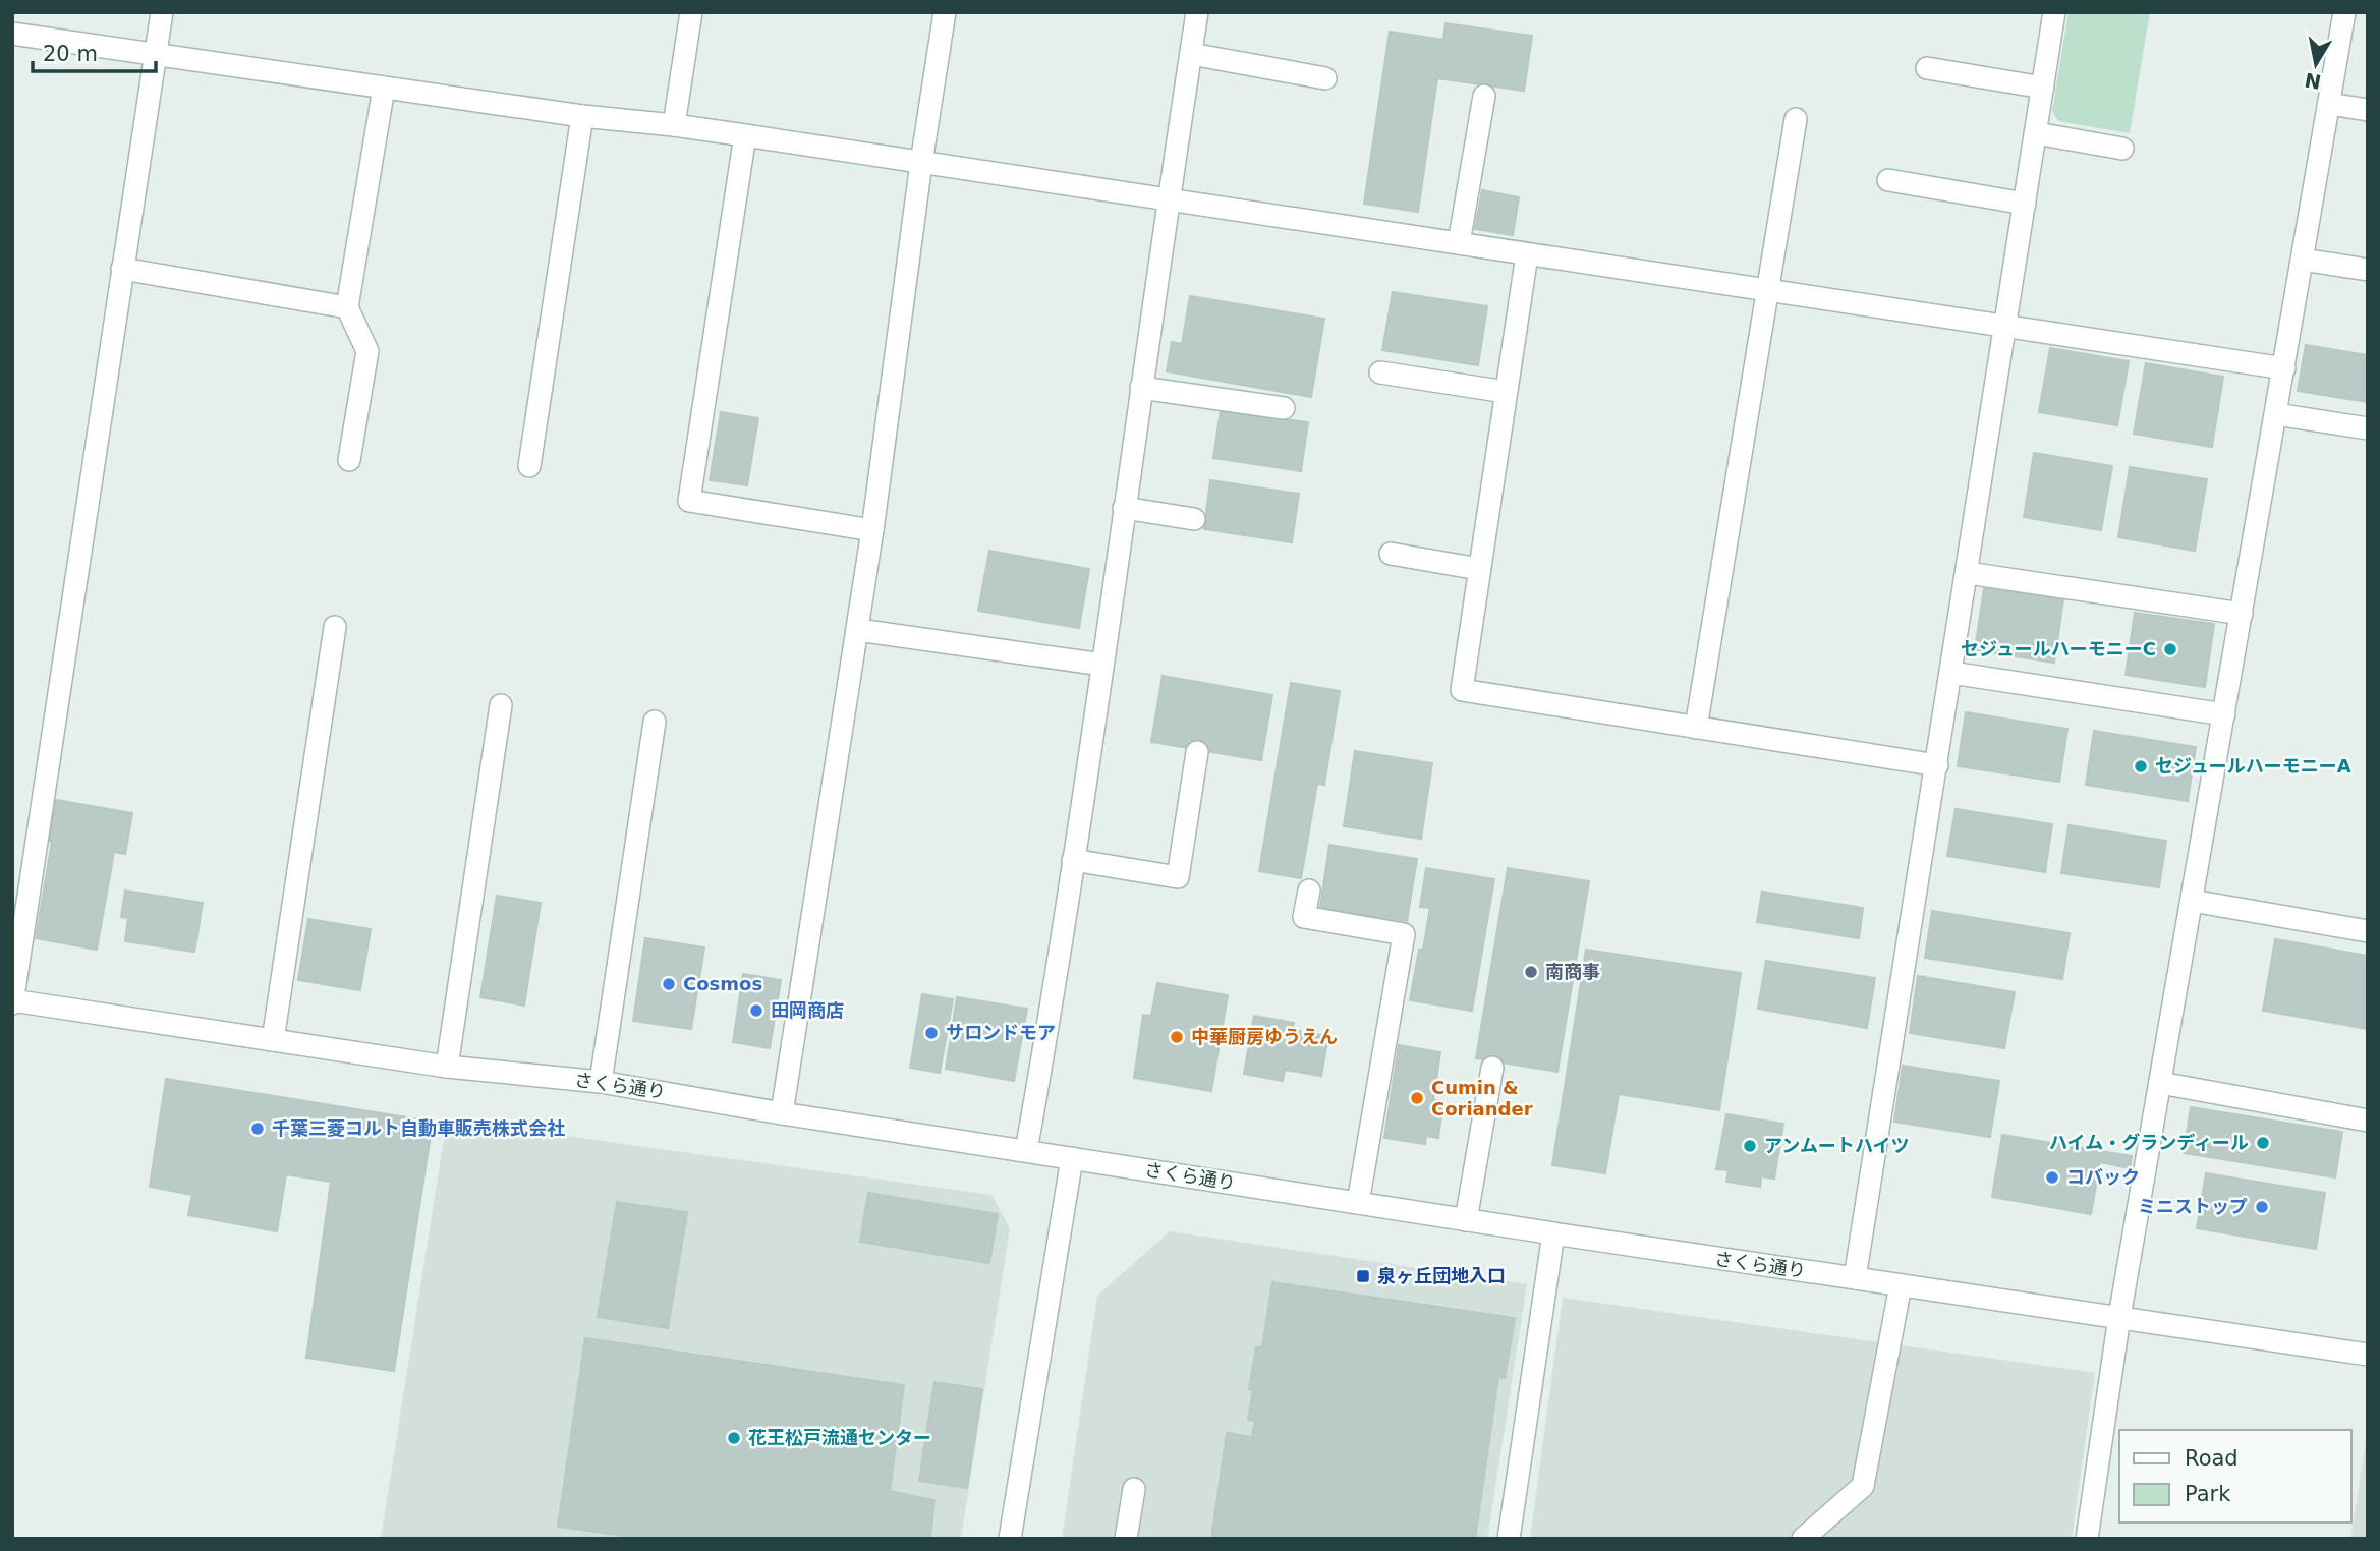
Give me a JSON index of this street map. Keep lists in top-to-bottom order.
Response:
{
  "streets": {
    "street": ["さくら通り"]
  },
  "places": {
    "other": [
      "セジュールハーモニーC",
      "セジュールハーモニーA",
      "南商事",
      "Cosmos",
      "田岡商店",
      "サロンドモア",
      "中華厨房ゆうえん",
      "Cumin & Coriander",
      "千葉三菱コルト自動車販売株式会社",
      "ハイム・グランディール",
      "アンムートハイツ",
      "コバック",
      "ミニストップ",
      "花王松戸流通センター"
    ],
    "transit": ["泉ヶ丘団地入口"]
  },
  "legend": ["Road", "Park"],
  "scale_bar": "20 m",
  "north": "bottom"
}
